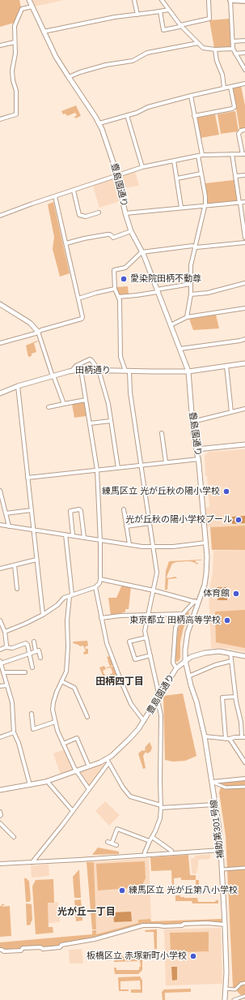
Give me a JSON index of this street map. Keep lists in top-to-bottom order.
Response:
{
  "streets": {
    "street": ["豊島園通り", "田柄通り", "補助第301号線"]
  },
  "crossings": [
    ["豊島園通り", "田柄通り"],
    ["豊島園通り", "補助第301号線"]
  ],
  "districts": ["田柄四丁目", "光が丘一丁目"],
  "places": [
    "愛染院田柄不動尊",
    "練馬区立 光が丘秋の陽小学校",
    "光が丘秋の陽小学校プール",
    "体育館",
    "東京都立 田柄高等学校",
    "練馬区立 光が丘第八小学校",
    "板橋区立 赤塚新町小学校"
  ]
}
